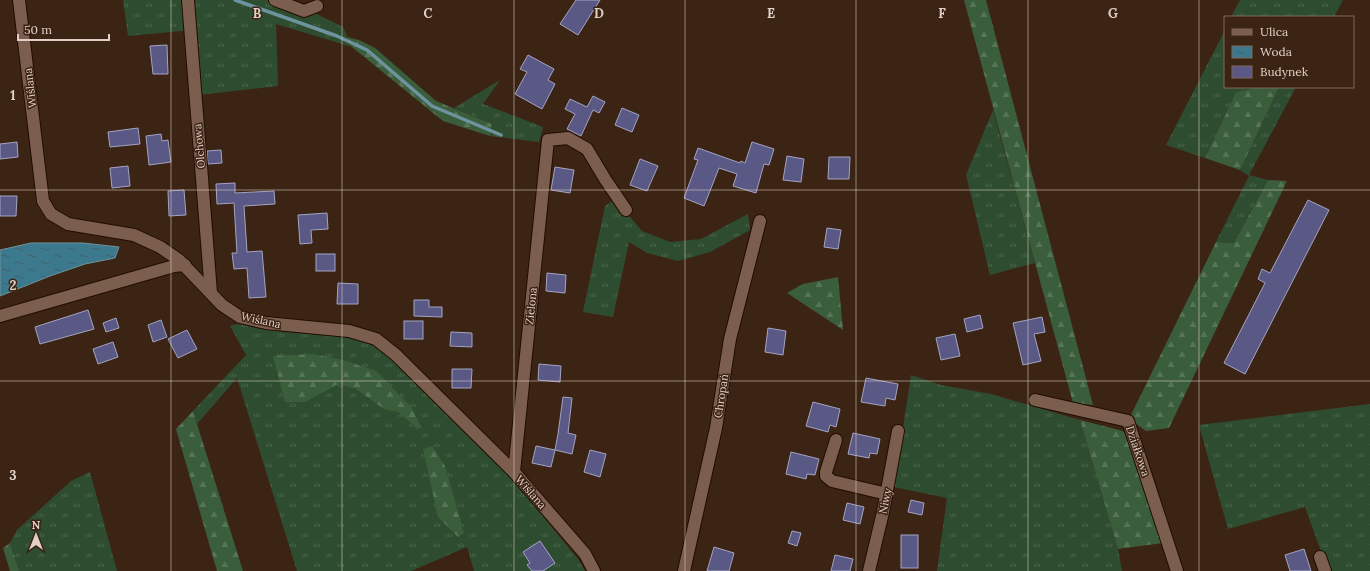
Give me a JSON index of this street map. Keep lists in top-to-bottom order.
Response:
{
  "streets": {
    "street": [
      "Wiślana",
      "Olchowa",
      "Zielona",
      "Chropań",
      "Działkowa",
      "Niwy"
    ]
  },
  "crossings": [
    ["Wiślana", "Olchowa"],
    ["Wiślana", "Zielona"]
  ],
  "legend": ["Ulica", "Woda", "Budynek"],
  "scale_bar": "50 m",
  "north": "top",
  "grid": {
    "columns": [
      "B",
      "C",
      "D",
      "E",
      "F",
      "G"
    ],
    "rows": ["1", "2", "3"]
  }
}
